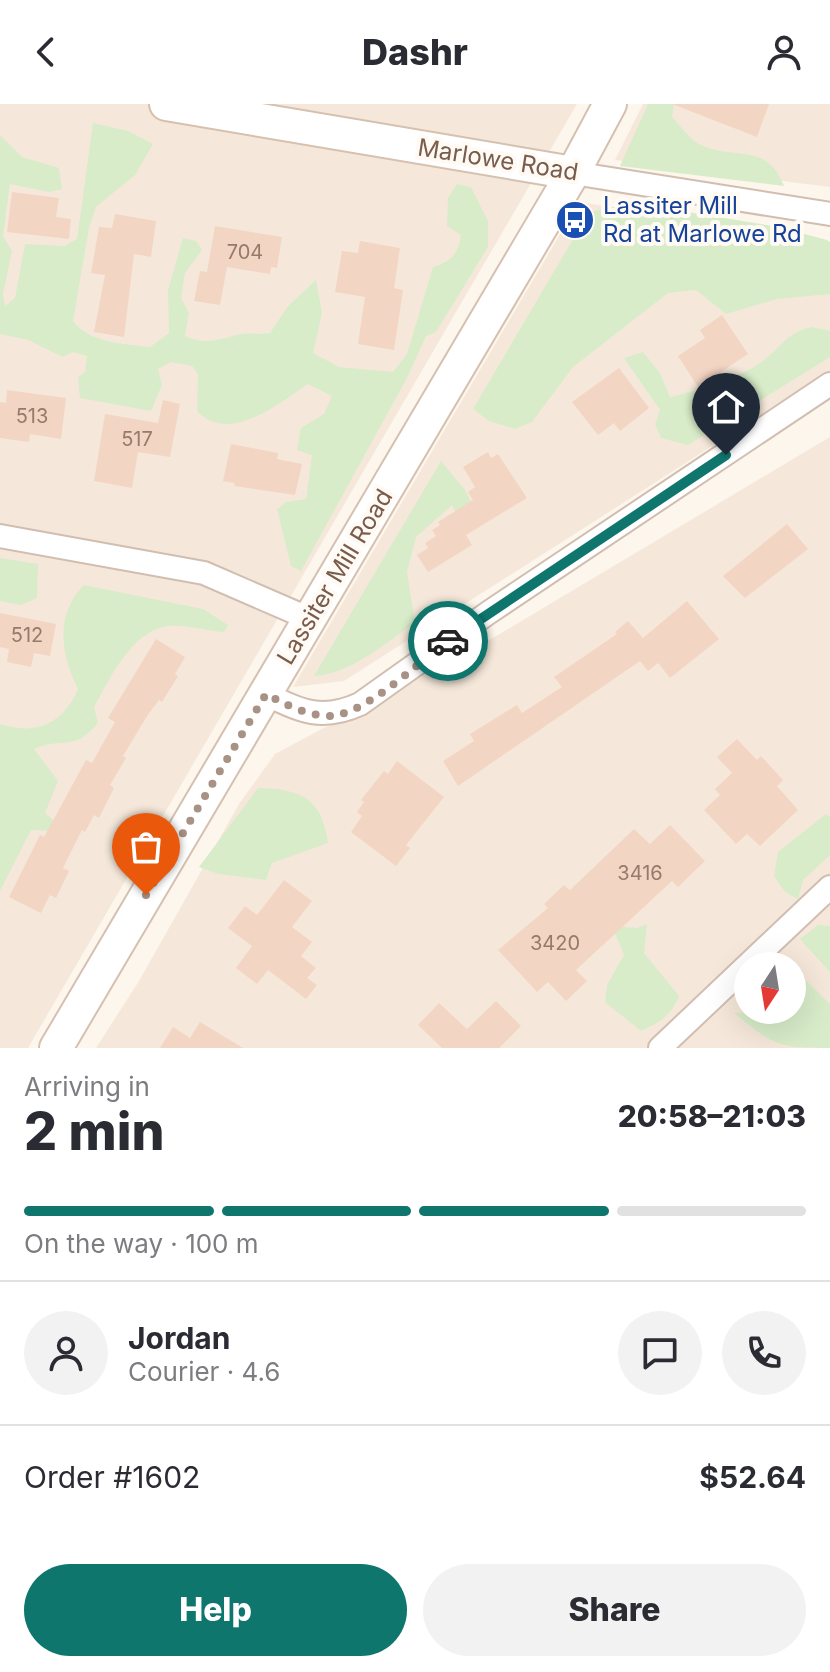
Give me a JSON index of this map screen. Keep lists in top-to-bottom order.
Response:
{
  "streets": {
    "main road": ["Marlowe Road", "Lassiter Mill Road"]
  },
  "crossings": [
    ["Marlowe Road", "Lassiter Mill Road"]
  ],
  "places": {
    "bus stop": ["Lassiter Mill Rd at Marlowe Rd"]
  },
  "house_numbers": [
    "704",
    "513",
    "517",
    "512",
    "3416",
    "3420"
  ],
  "north": "bottom",
  "page": {
    "header": "Dashr",
    "heading": ["2 min", "Arriving in", "20:58–21:03"],
    "panel": [
      "Jordan",
      "Courier · 4.6",
      "Order #1602",
      "$52.64"
    ],
    "bar": "On the way · 100 m",
    "buttons": ["Help", "Share"]
  }
}
